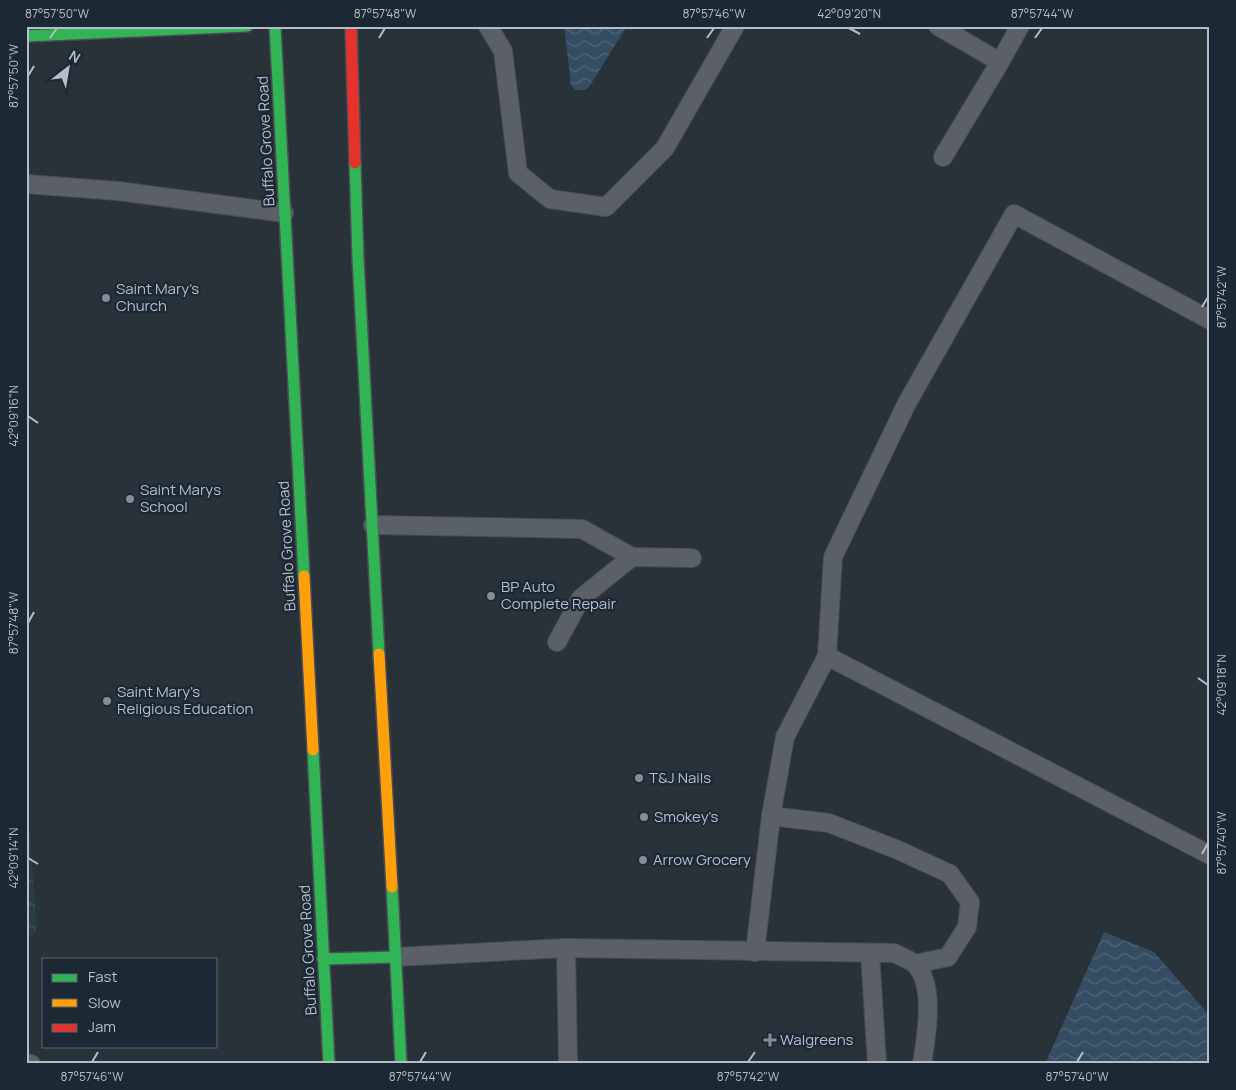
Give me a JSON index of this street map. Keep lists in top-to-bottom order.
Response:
{
  "streets": {
    "main road": ["Buffalo Grove Road"]
  },
  "places": {
    "other": [
      "Saint Mary's Church",
      "Saint Marys School",
      "BP Auto Complete Repair",
      "Saint Mary's Religious Education",
      "T&J Nails",
      "Smokey's",
      "Arrow Grocery"
    ],
    "health": ["Walgreens"]
  },
  "legend": ["Fast", "Slow", "Jam"],
  "north": "top right",
  "coordinates": [
    "87°57'50\"W",
    "87°57'48\"W",
    "87°57'46\"W",
    "42°09'20\"N",
    "87°57'44\"W",
    "87°57'42\"W",
    "42°09'16\"N",
    "42°09'18\"N",
    "87°57'40\"W",
    "42°09'14\"N"
  ]
}
